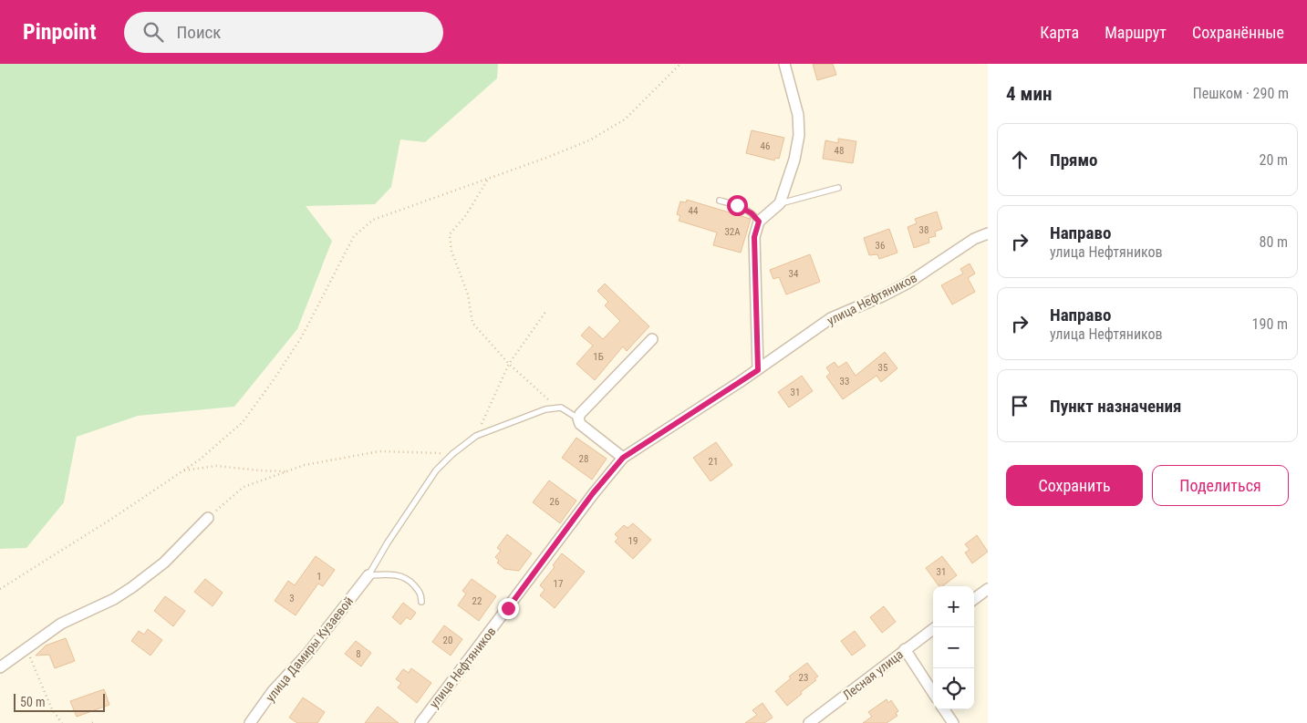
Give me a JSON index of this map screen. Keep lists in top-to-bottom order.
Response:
{
  "streets": {
    "street": ["улица Нефтяников", "улица Дамиры Кузаевой", "Лесная улица"]
  },
  "house_numbers": [
    "46",
    "48",
    "44",
    "38",
    "32А",
    "36",
    "34",
    "1Б",
    "35",
    "33",
    "31",
    "28",
    "21",
    "26",
    "19",
    "31",
    "1",
    "17",
    "3",
    "22",
    "20",
    "8",
    "23"
  ],
  "scale_bar": "50 m",
  "page": {
    "header": "Pinpoint",
    "search": "Поиск",
    "nav": ["Карта", "Маршрут", "Сохранённые"],
    "heading": ["4 мин", "Пешком · 290 m"],
    "list": [
      ["Прямо", "20 m"],
      ["Направо", "улица Нефтяников", "80 m"],
      ["Направо", "улица Нефтяников", "190 m"],
      "Пункт назначения"
    ],
    "buttons": ["Сохранить", "Поделиться"],
    "map_buttons": ["+", "−"],
    "scale": "50 m"
  }
}
